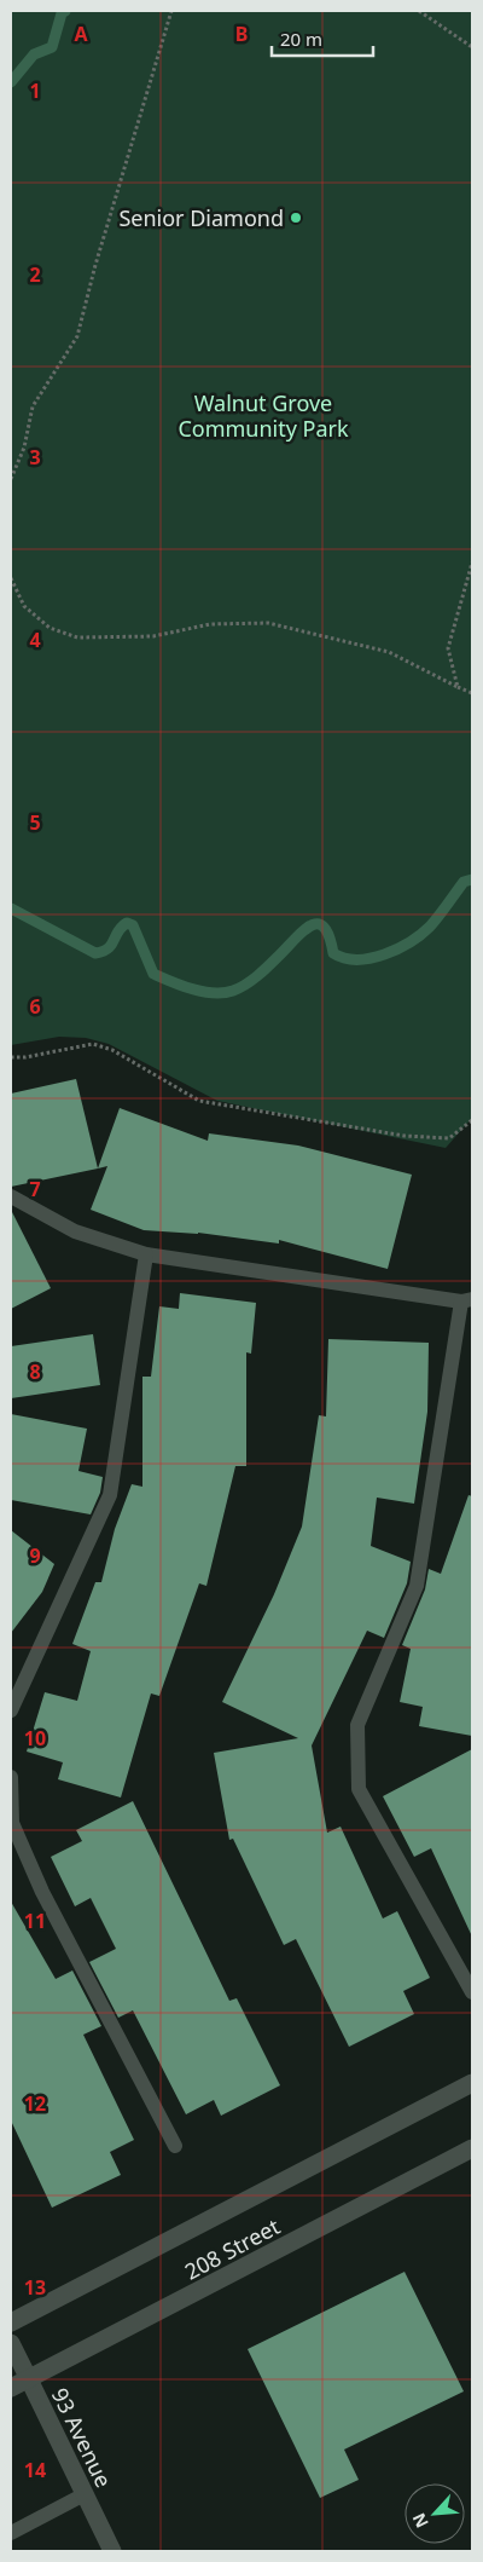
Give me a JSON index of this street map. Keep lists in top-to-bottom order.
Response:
{
  "streets": {
    "main road": ["208 Street", "93 Avenue"]
  },
  "crossings": [
    ["208 Street", "93 Avenue"]
  ],
  "parks": ["Walnut Grove Community Park"],
  "places": ["Senior Diamond"],
  "scale_bar": "20 m",
  "north": "bottom left",
  "grid": {
    "columns": ["A", "B"],
    "rows": [
      "1",
      "2",
      "3",
      "4",
      "5",
      "6",
      "7",
      "8",
      "9",
      "10",
      "11",
      "12",
      "13",
      "14"
    ]
  }
}
